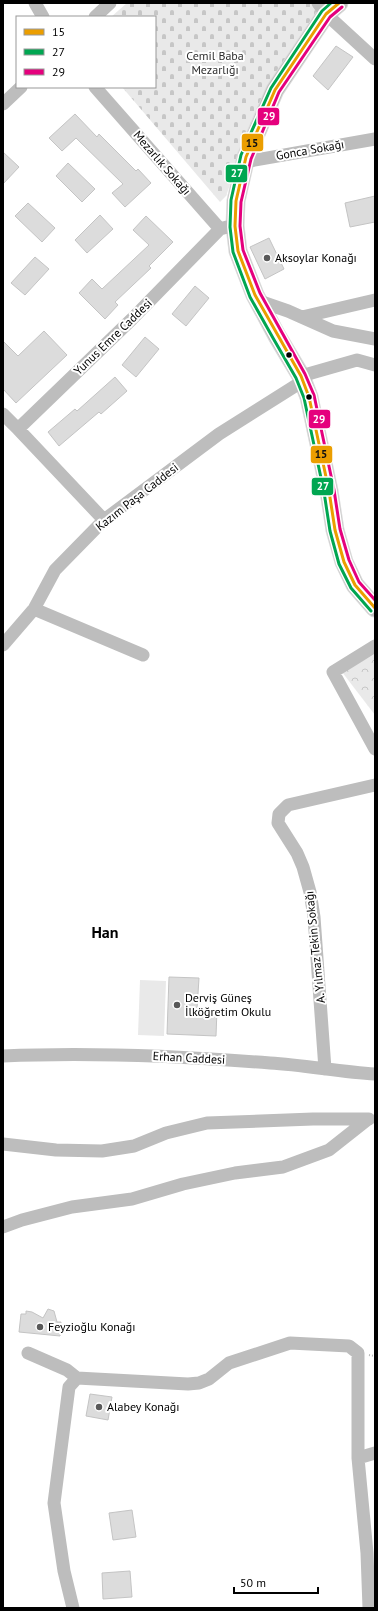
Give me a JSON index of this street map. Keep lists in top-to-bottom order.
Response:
{
  "streets": {
    "street": [
      "Gonca Sokağı",
      "Mezarlık Sokağı",
      "Yunus Emre Caddesi",
      "Kazım Paşa Caddesi",
      "A. Yılmaz Tekin Sokağı",
      "Erhan Caddesi"
    ]
  },
  "crossings": [
    ["Mezarlık Sokağı", "Yunus Emre Caddesi"],
    ["A. Yılmaz Tekin Sokağı", "Erhan Caddesi"]
  ],
  "districts": ["Han"],
  "parks": ["Cemil Baba Mezarlığı"],
  "places": [
    "Aksoylar Konağı",
    "Derviş Güneş İlköğretim Okulu",
    "Feyzioğlu Konağı",
    "Alabey Konağı"
  ],
  "lines": ["transit line 15", "transit line 27", "transit line 29"],
  "legend": ["15", "27", "29"],
  "scale_bar": "50 m"
}
